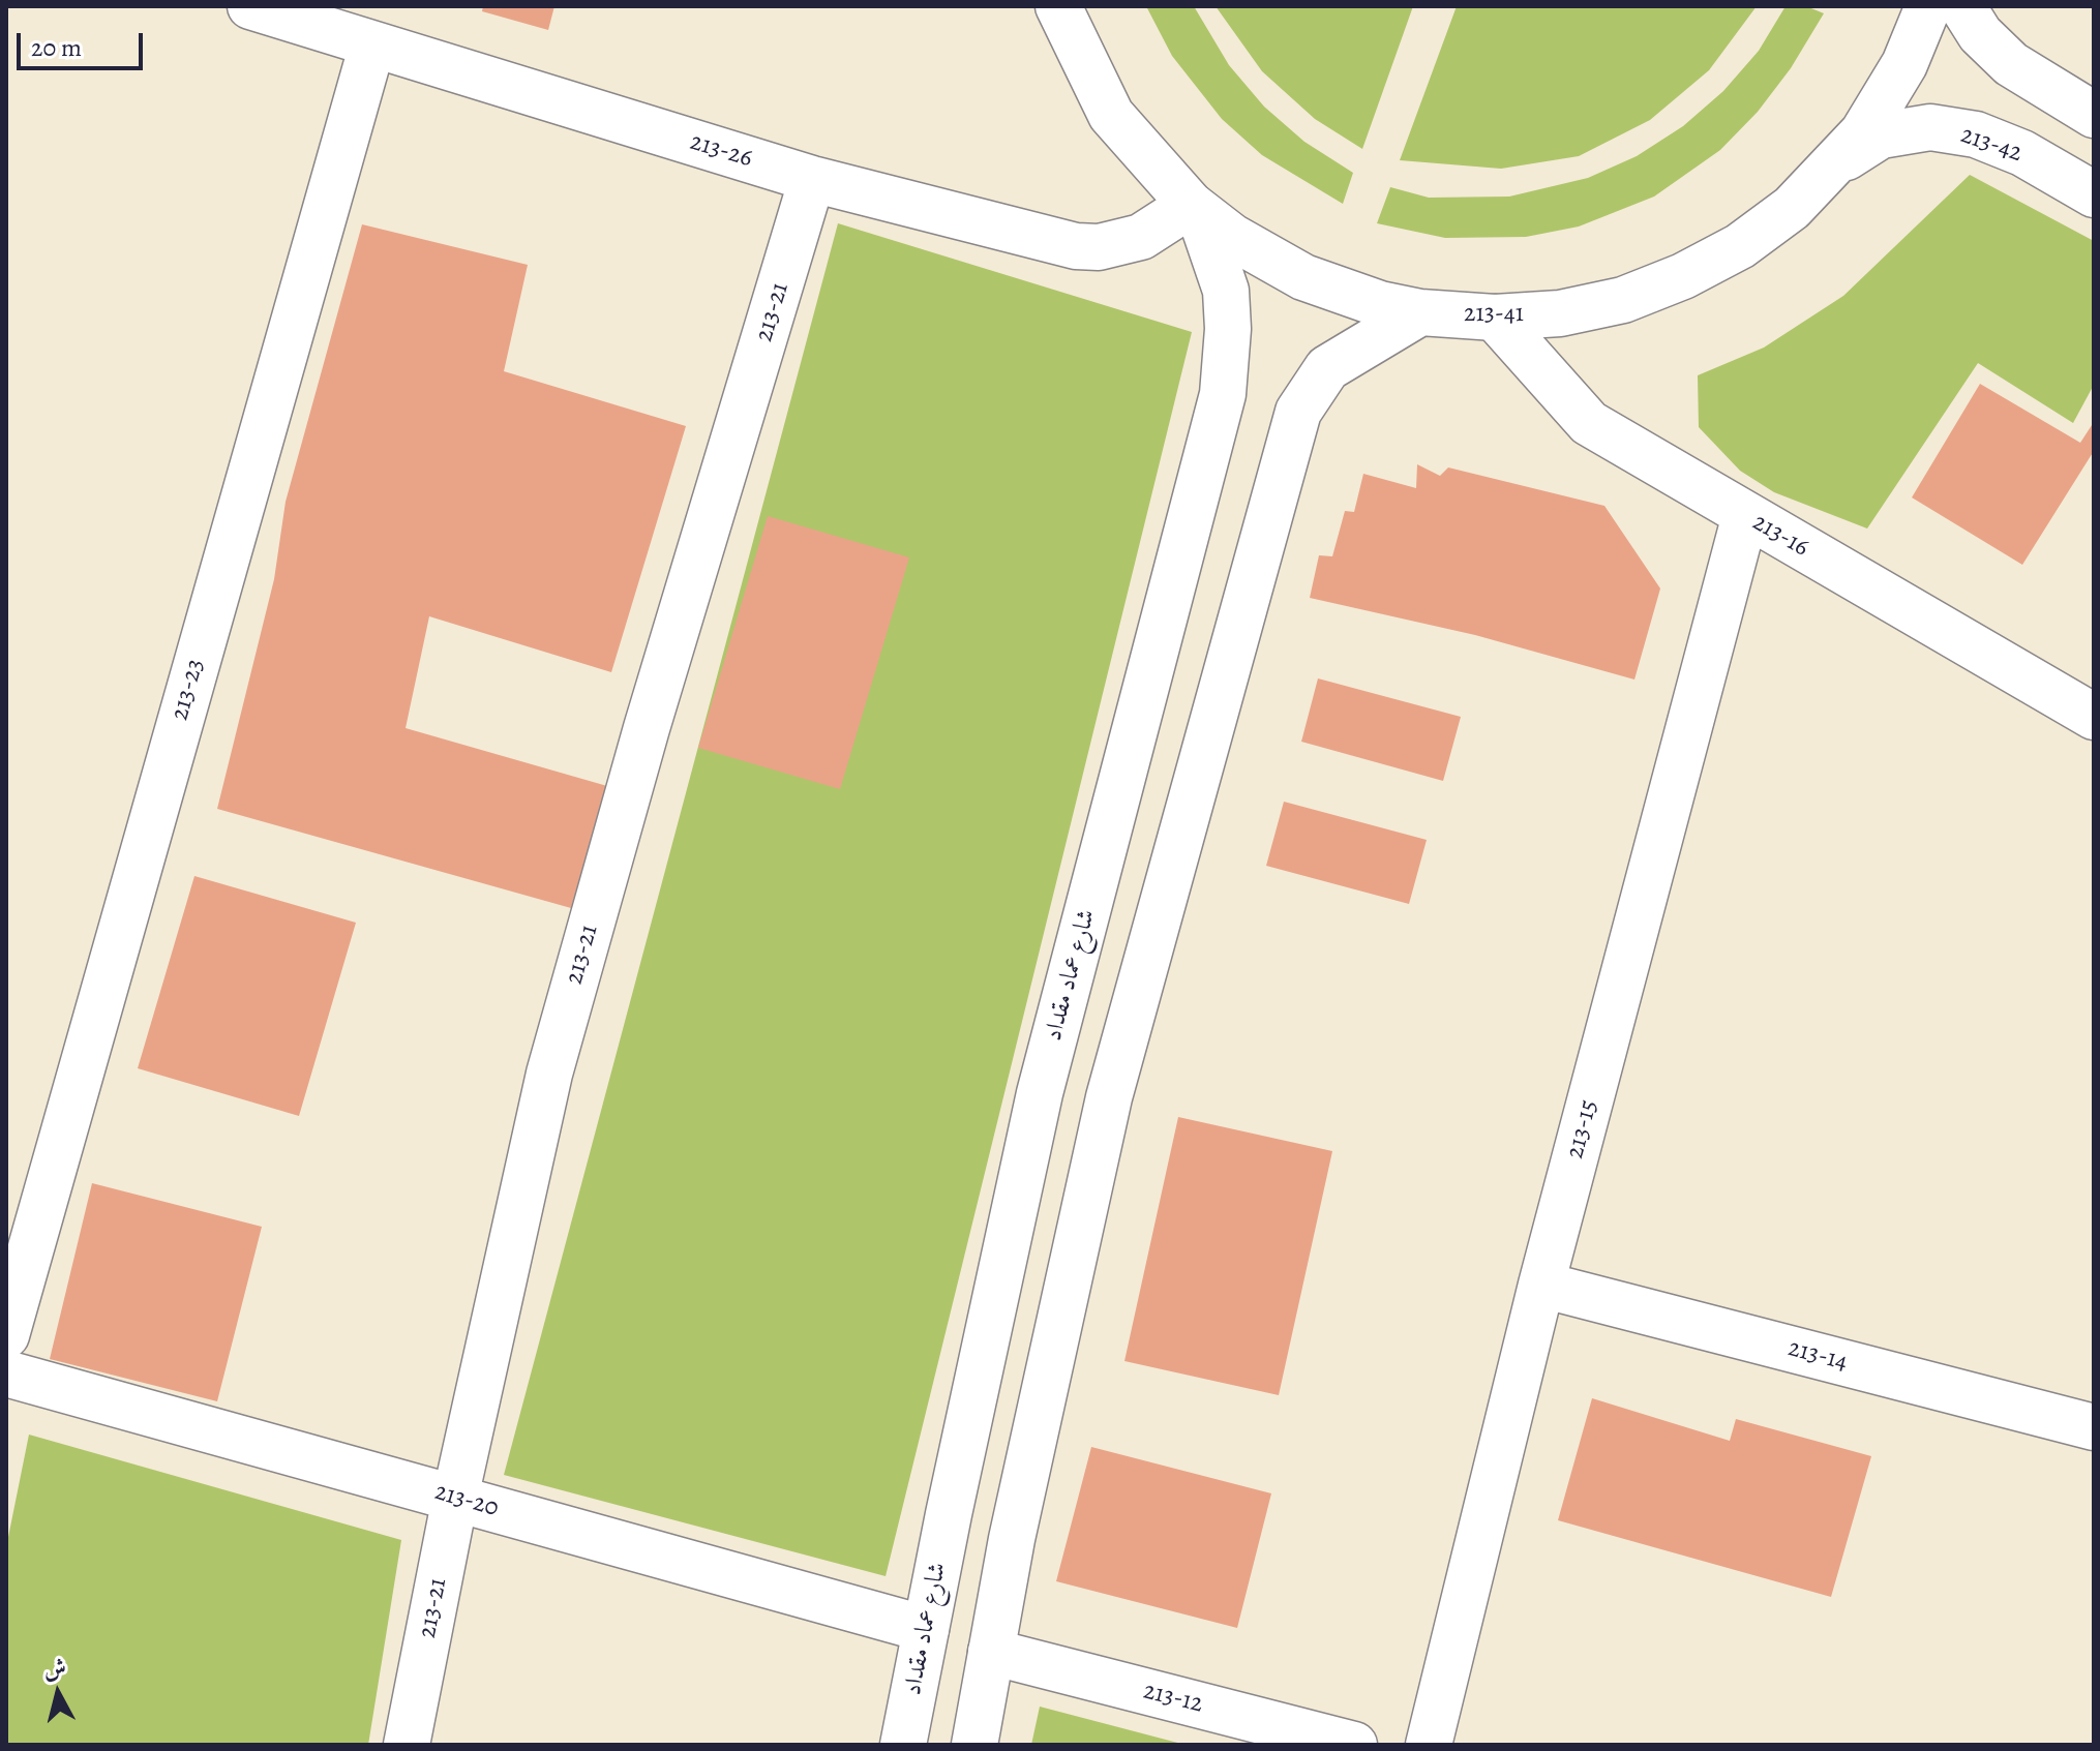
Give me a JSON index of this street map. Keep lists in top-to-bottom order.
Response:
{
  "streets": {
    "street": [
      "213-42",
      "213-26",
      "213-21",
      "213-41",
      "213-16",
      "213-23",
      "شارع عماد مقداد",
      "213-15",
      "213-14",
      "213-20",
      "213-12"
    ]
  },
  "crossings": [
    ["213-42", "213-41"],
    ["213-26", "213-21"],
    ["213-26", "213-41"],
    ["213-26", "213-23"],
    ["213-26", "شارع عماد مقداد"],
    ["213-21", "213-20"],
    ["213-41", "213-16"],
    ["213-41", "شارع عماد مقداد"],
    ["213-16", "213-15"],
    ["شارع عماد مقداد", "213-20"],
    ["213-15", "213-14"]
  ],
  "scale_bar": "20 m",
  "north": "top"
}
